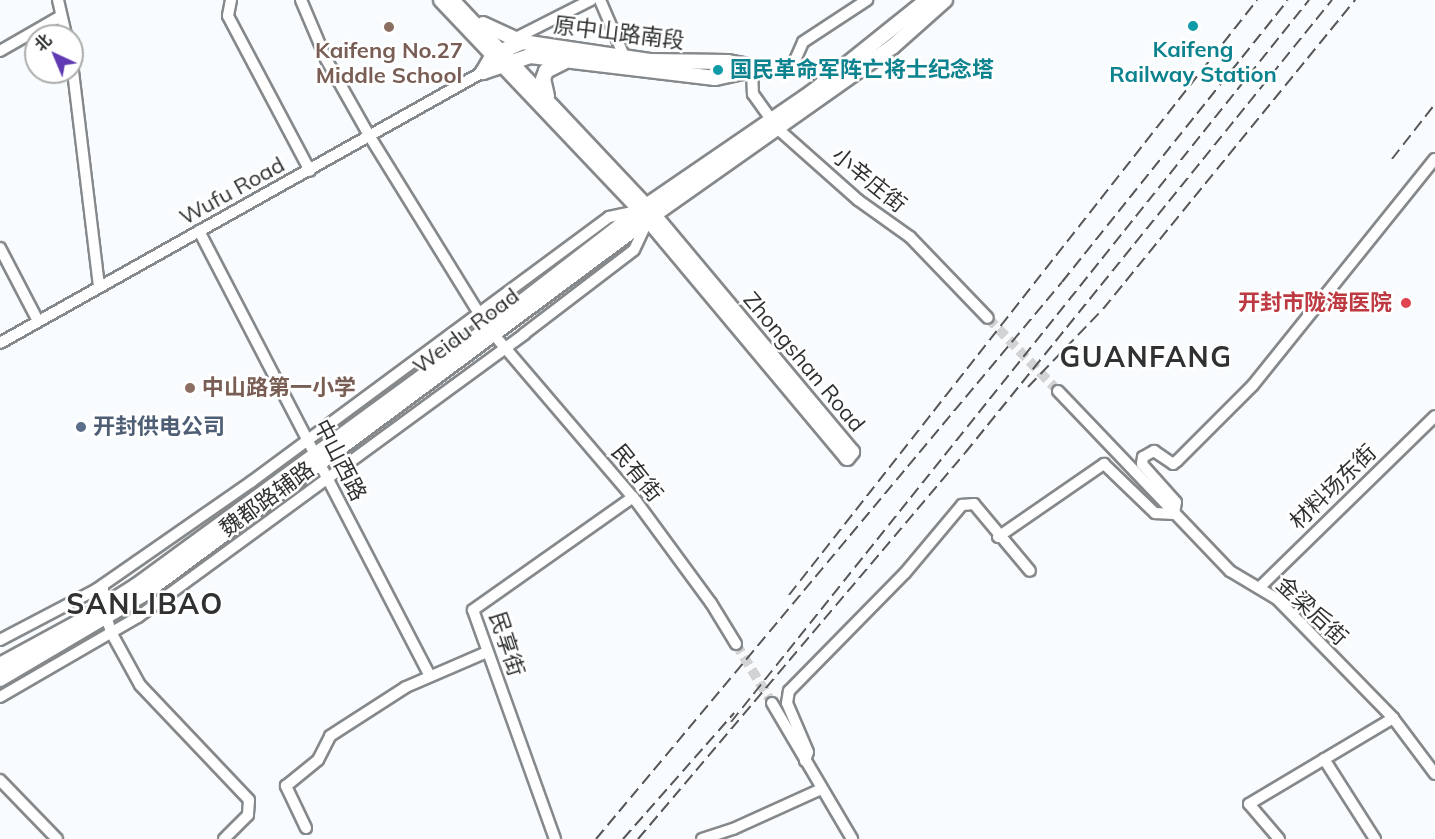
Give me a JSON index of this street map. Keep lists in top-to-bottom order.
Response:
{
  "streets": {
    "main road": ["原中山路南段", "Weidu Road", "Zhongshan Road"],
    "street": [
      "小辛庄街",
      "Wufu Road",
      "中山西路",
      "民有街",
      "材料场东街",
      "魏都路辅路",
      "金梁后街",
      "民享街"
    ]
  },
  "crossings": [
    ["原中山路南段", "小辛庄街"],
    ["原中山路南段", "Zhongshan Road"],
    ["小辛庄街", "Weidu Road"],
    ["Wufu Road", "中山西路"],
    ["Wufu Road", "民有街"],
    ["Weidu Road", "Zhongshan Road"],
    ["Weidu Road", "中山西路"],
    ["Weidu Road", "民有街"],
    ["Weidu Road", "魏都路辅路"],
    ["Zhongshan Road", "魏都路辅路"],
    ["中山西路", "魏都路辅路"],
    ["民有街", "魏都路辅路"],
    ["民有街", "民享街"],
    ["材料场东街", "金梁后街"]
  ],
  "districts": ["GUANFANG", "SANLIBAO"],
  "places": [
    "Kaifeng Railway Station",
    "Kaifeng No.27 Middle School",
    "国民革命军阵亡将士纪念塔",
    "开封市陇海医院",
    "中山路第一小学",
    "开封供电公司"
  ],
  "north": "top left"
}
